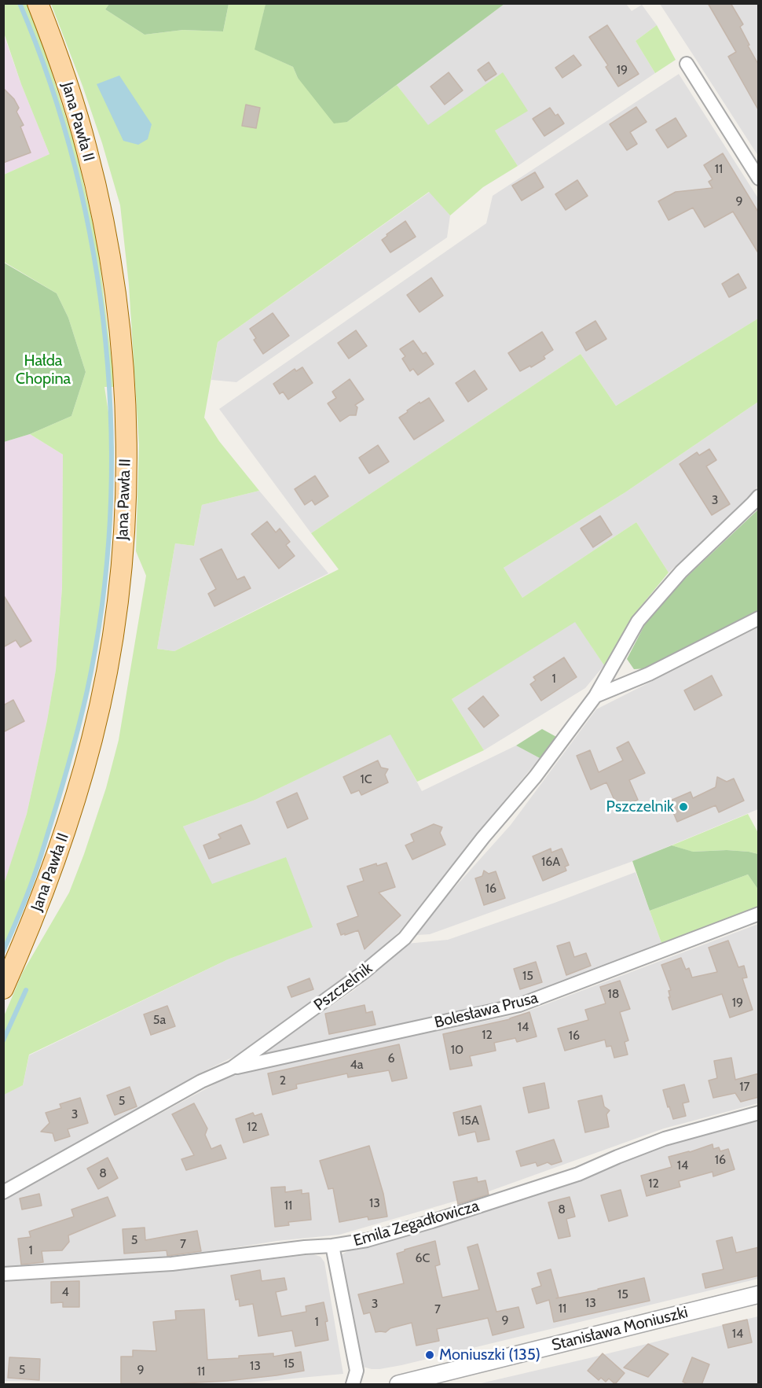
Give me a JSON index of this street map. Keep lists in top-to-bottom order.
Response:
{
  "streets": {
    "main road": ["Jana Pawła II"],
    "street": [
      "Pszczelnik",
      "Bolesława Prusa",
      "Emila Zegadłowicza",
      "Stanisława Moniuszki"
    ]
  },
  "crossings": [
    ["Pszczelnik", "Bolesława Prusa"]
  ],
  "parks": ["Hałda Chopina"],
  "places": ["Pszczelnik", "Moniuszki (135)"],
  "house_numbers": [
    "19",
    "11",
    "9",
    "3",
    "1",
    "1C",
    "16A",
    "16",
    "15",
    "18",
    "19",
    "5a",
    "14",
    "12",
    "16",
    "10",
    "6",
    "4a",
    "2",
    "17",
    "5",
    "3",
    "15A",
    "12",
    "16",
    "14",
    "8",
    "12",
    "13",
    "11",
    "8",
    "5",
    "7",
    "1",
    "6C",
    "4",
    "15",
    "13",
    "3",
    "11",
    "7",
    "9",
    "1",
    "14",
    "15",
    "13",
    "5",
    "9",
    "11"
  ]
}
